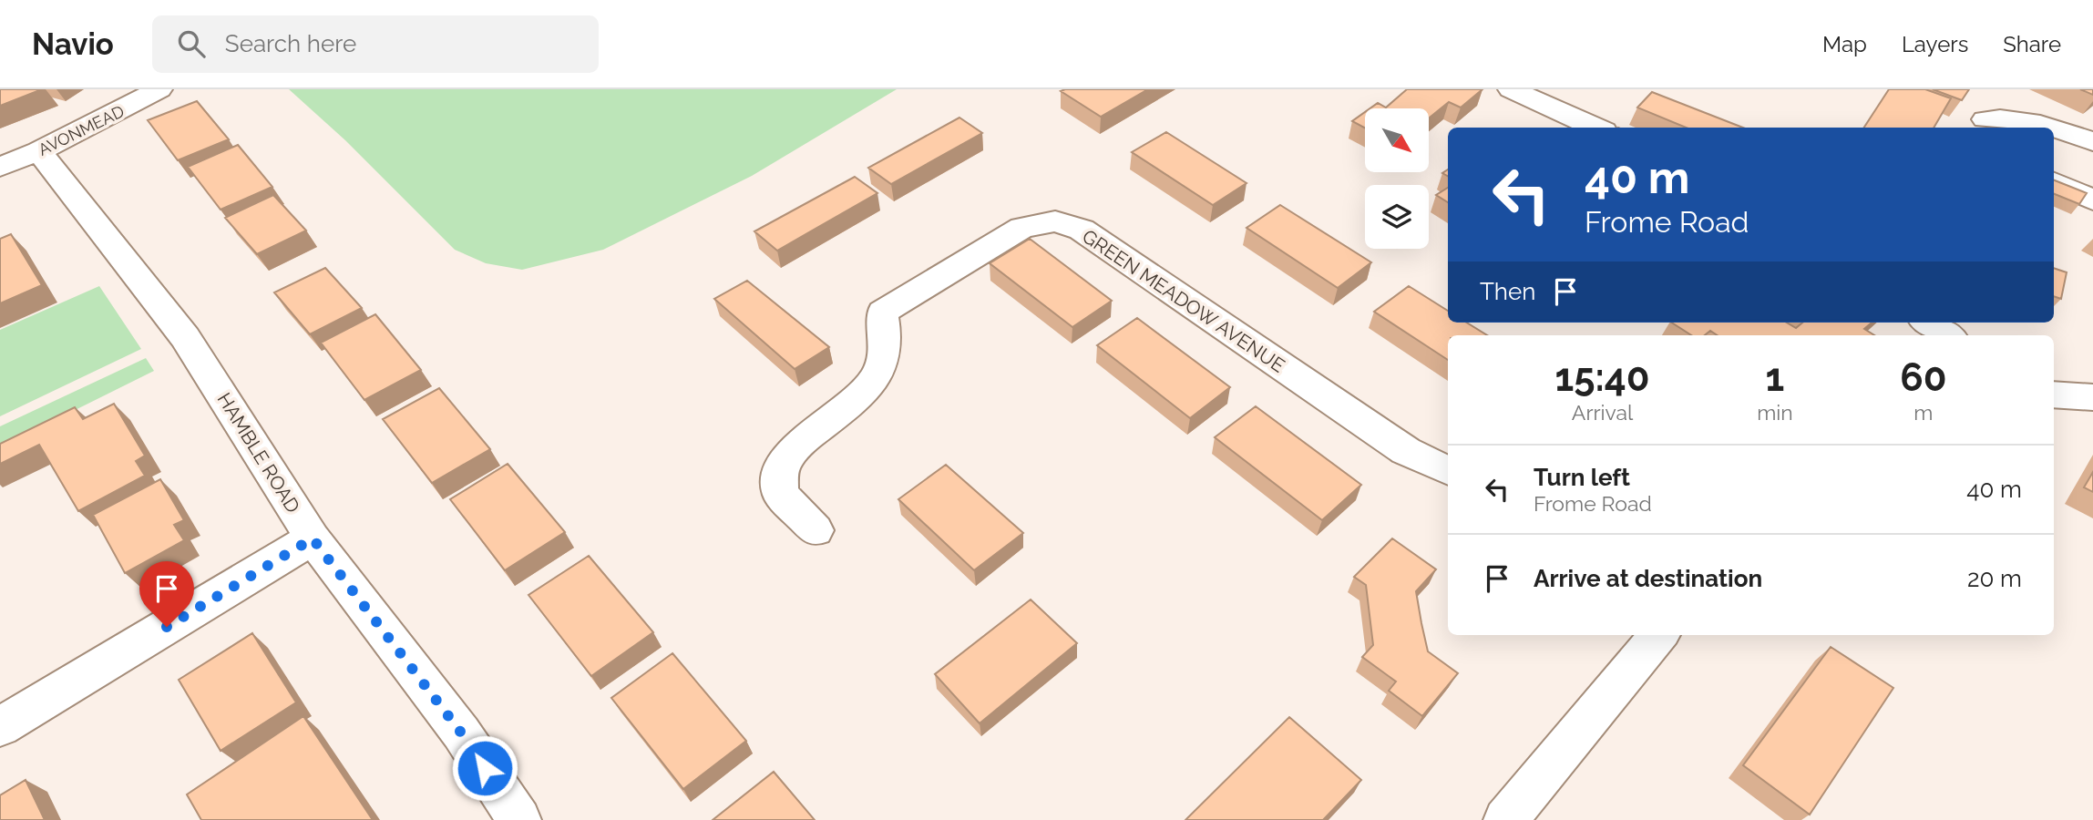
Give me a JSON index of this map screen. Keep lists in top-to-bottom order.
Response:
{
  "streets": {
    "street": ["AVONMEAD", "GREEN MEADOW AVENUE", "HAMBLE ROAD"]
  },
  "crossings": [
    ["AVONMEAD", "HAMBLE ROAD"]
  ],
  "north": "bottom right",
  "page": {
    "header": "Navio",
    "search": "Search here",
    "nav": ["Map", "Layers", "Share"],
    "turn": ["40 m", "Frome Road"],
    "then": "Then",
    "eta": [
      "15:40",
      "Arrival",
      "1",
      "min",
      "60",
      "m"
    ],
    "list": [
      {
        "name": "Turn left",
        "note": "Frome Road",
        "value": "40 m"
      },
      {
        "name": "Arrive at destination",
        "value": "20 m"
      }
    ]
  }
}
